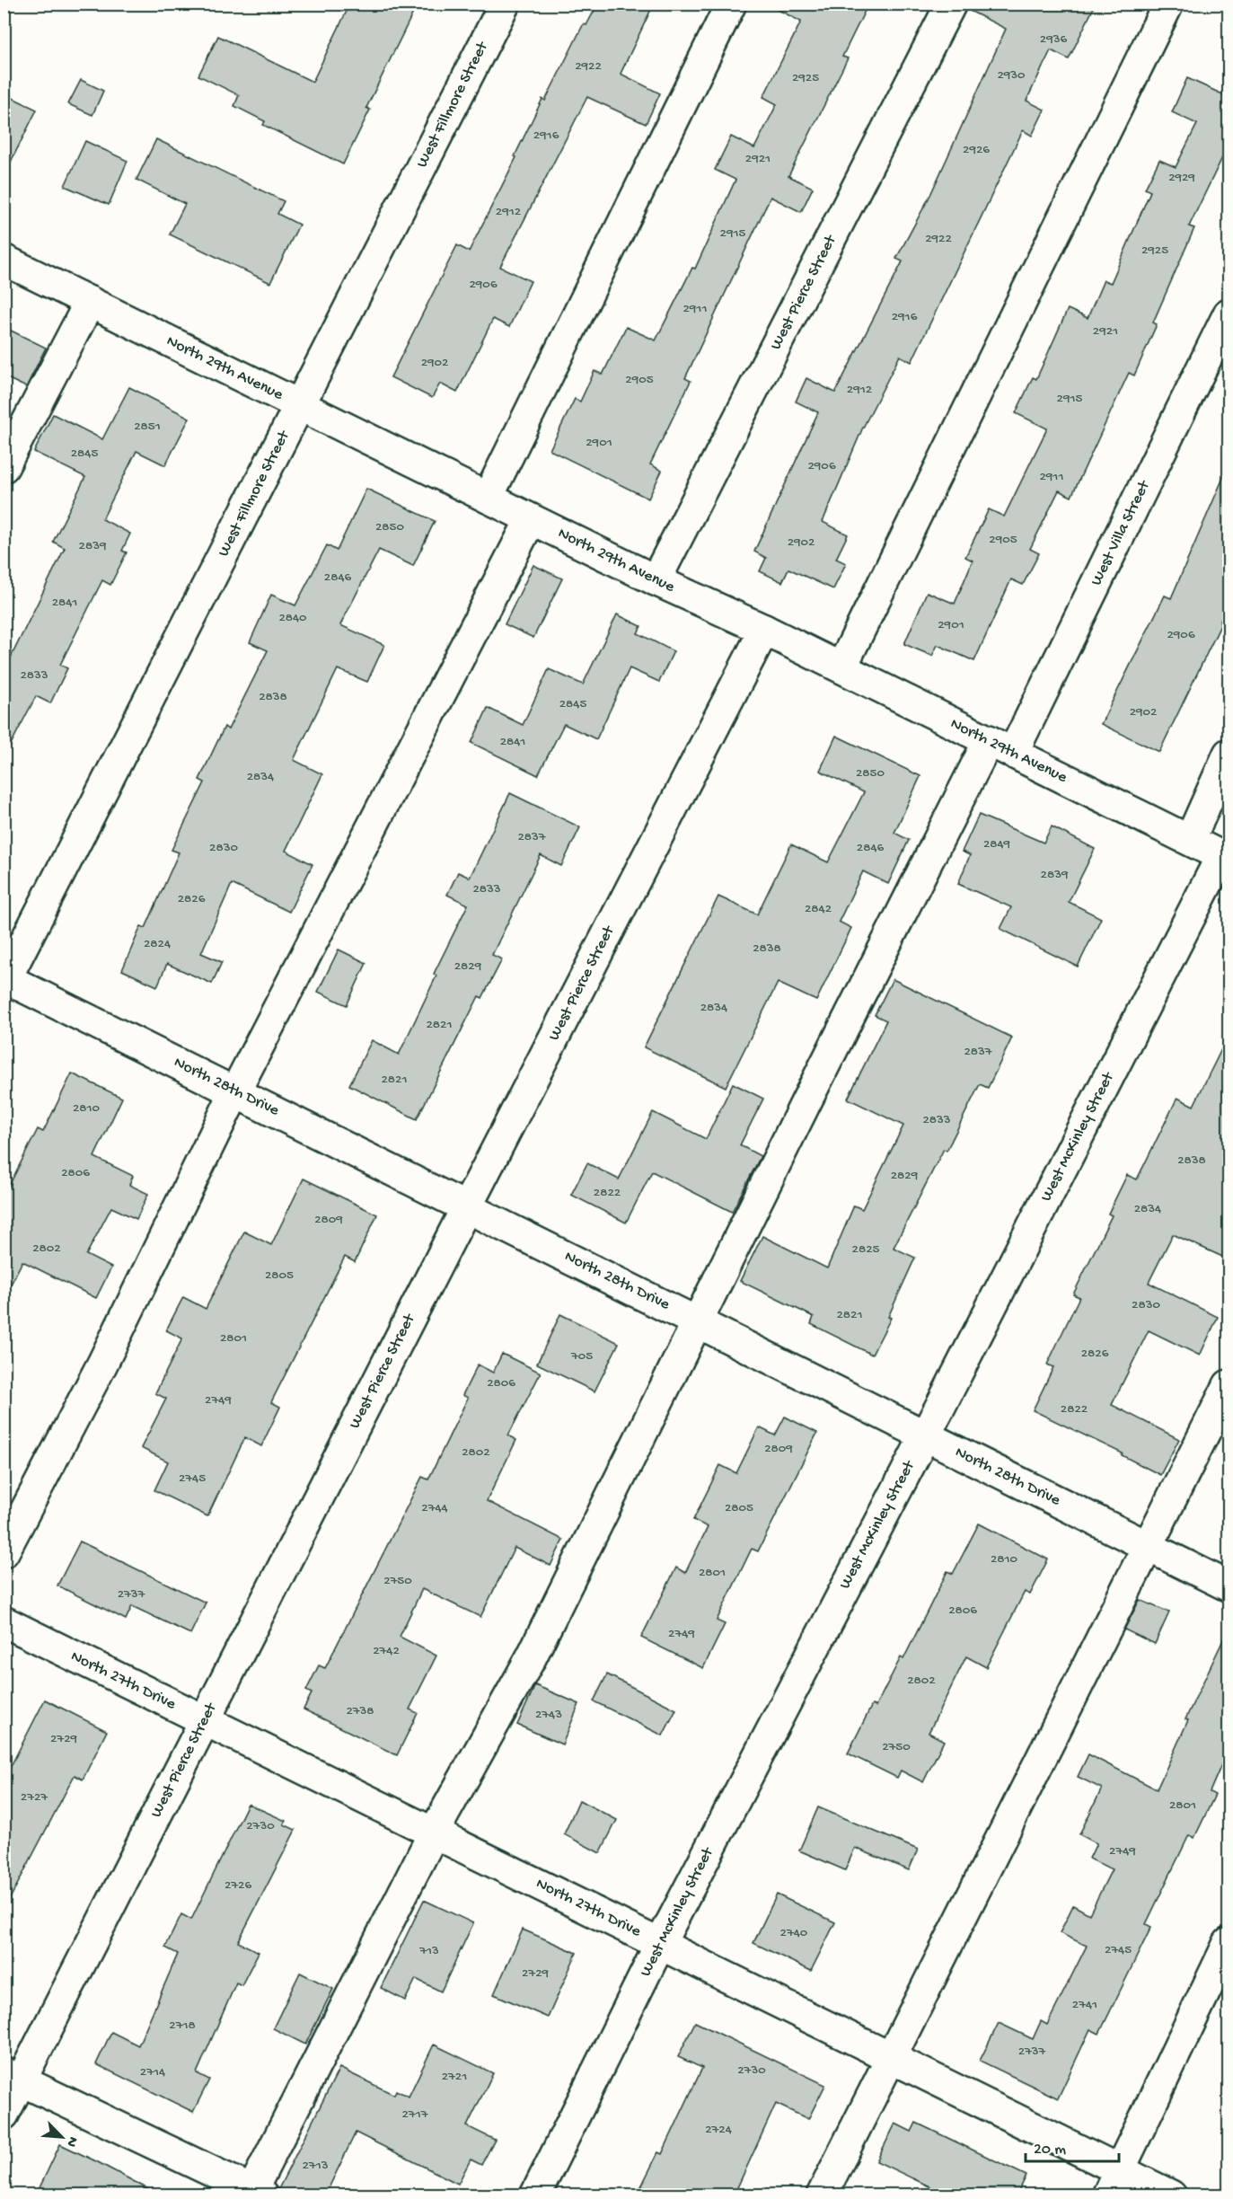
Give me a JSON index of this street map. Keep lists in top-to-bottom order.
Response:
{
  "streets": {
    "street": [
      "West Fillmore Street",
      "West Pierce Street",
      "North 29th Avenue",
      "West Villa Street",
      "North 28th Drive",
      "West McKinley Street",
      "North 27th Drive"
    ]
  },
  "crossings": [
    ["West Fillmore Street", "North 29th Avenue"],
    ["West Fillmore Street", "North 28th Drive"],
    ["West Pierce Street", "North 29th Avenue"],
    ["West Pierce Street", "North 28th Drive"],
    ["West Pierce Street", "North 27th Drive"],
    ["North 29th Avenue", "West Villa Street"],
    ["North 29th Avenue", "West McKinley Street"],
    ["West Villa Street", "North 28th Drive"],
    ["West Villa Street", "North 27th Drive"],
    ["North 28th Drive", "West McKinley Street"],
    ["West McKinley Street", "North 27th Drive"]
  ],
  "house_numbers": [
    "2936",
    "2922",
    "2930",
    "2925",
    "2916",
    "2926",
    "2921",
    "2929",
    "2912",
    "2915",
    "2922",
    "2925",
    "2906",
    "2911",
    "2916",
    "2921",
    "2902",
    "2905",
    "2912",
    "2915",
    "2851",
    "2901",
    "2845",
    "2906",
    "2911",
    "2850",
    "2905",
    "2902",
    "2839",
    "2846",
    "2841",
    "2840",
    "2901",
    "2906",
    "2833",
    "2838",
    "2845",
    "2902",
    "2841",
    "2850",
    "2834",
    "2837",
    "2849",
    "2830",
    "2846",
    "2839",
    "2833",
    "2826",
    "2842",
    "2824",
    "2838",
    "2829",
    "2834",
    "2821",
    "2837",
    "2821",
    "2810",
    "2833",
    "2838",
    "2806",
    "2829",
    "2822",
    "2834",
    "2809",
    "2802",
    "2825",
    "2805",
    "2830",
    "2821",
    "2801",
    "2826",
    "705",
    "2806",
    "2749",
    "2822",
    "2809",
    "2802",
    "2745",
    "2744",
    "2805",
    "2810",
    "2801",
    "2750",
    "2737",
    "2806",
    "2749",
    "2742",
    "2802",
    "2738",
    "2743",
    "2729",
    "2750",
    "2727",
    "2801",
    "2730",
    "2749",
    "2726",
    "2740",
    "2745",
    "713",
    "2729",
    "2741",
    "2718",
    "2737",
    "2730",
    "2714",
    "2721",
    "2717",
    "2724",
    "2713"
  ],
  "scale_bar": "20 m",
  "north": "bottom right"
}
